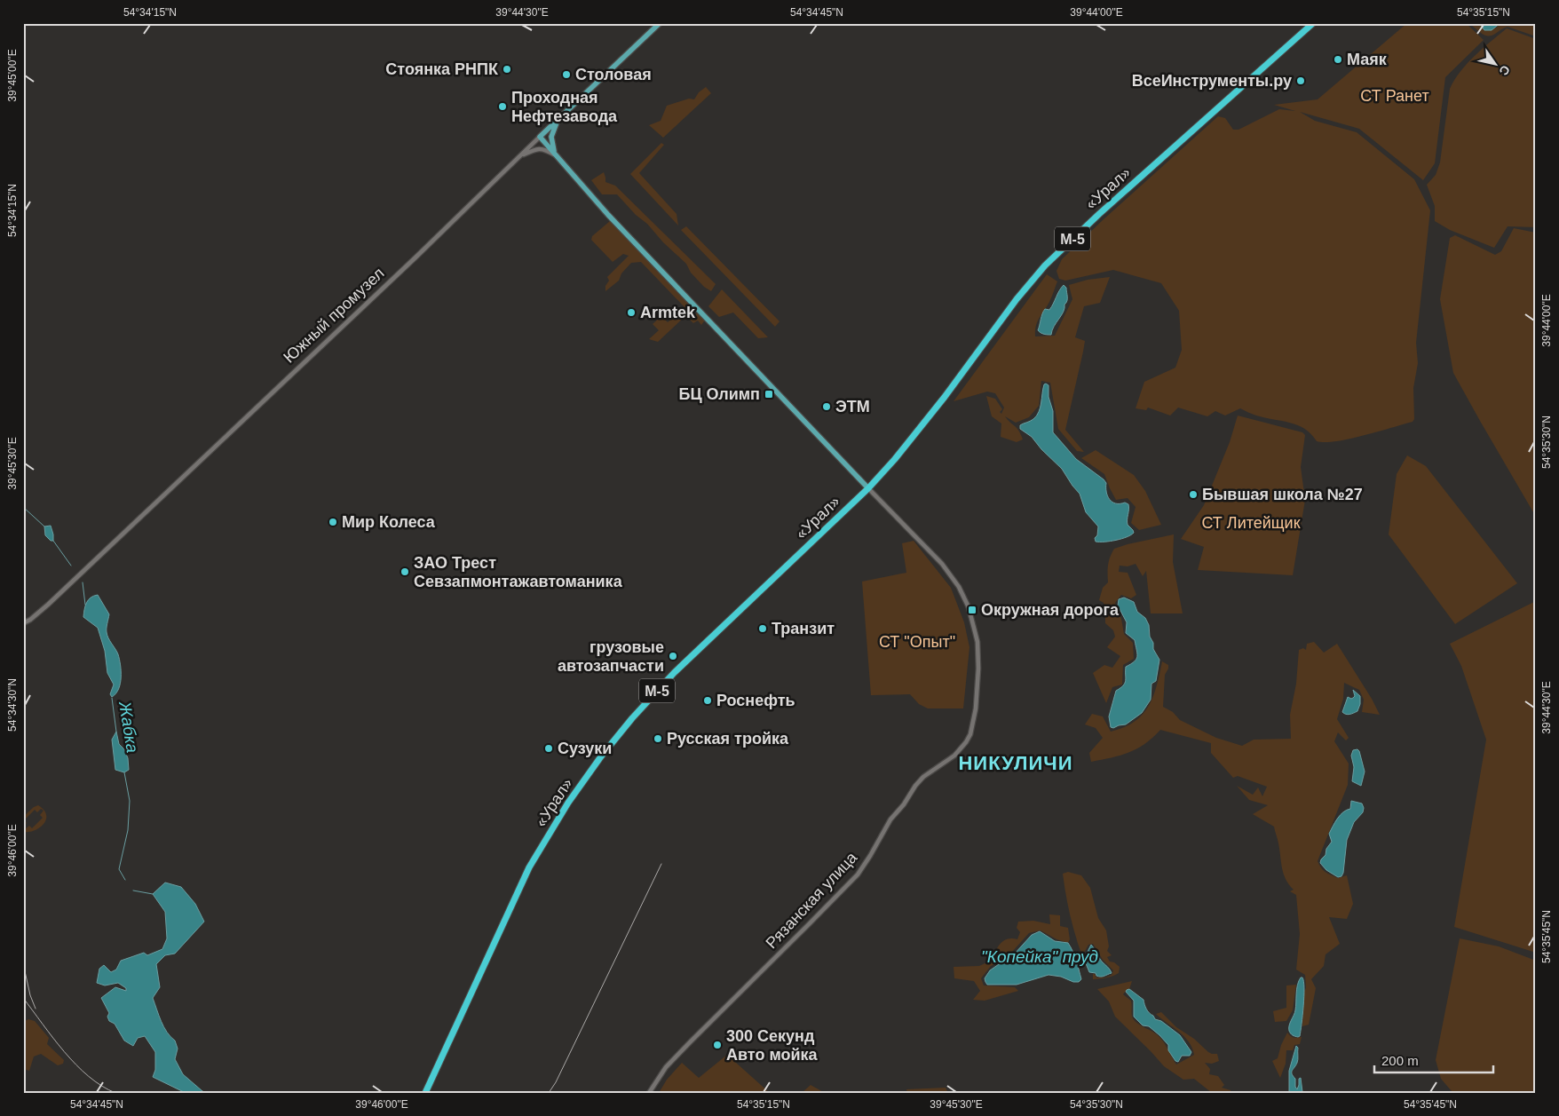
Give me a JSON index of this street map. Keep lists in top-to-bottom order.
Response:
{
  "streets": {
    "highway": ["«Урал»", "М-5"],
    "main road": ["Южный промузел"],
    "street": ["Рязанская улица"]
  },
  "crossings": [
    ["«Урал»", "Рязанская улица"]
  ],
  "districts": ["НИКУЛИЧИ"],
  "water": ["Жабка", "\"Копейка\" пруд"],
  "parks": ["СТ Ранет", "СТ Литейщик", "СТ \"Опыт\""],
  "places": {
    "other": [
      "Маяк",
      "Стоянка РНПК",
      "Столовая",
      "ВсеИнструменты.ру",
      "Проходная Нефтезавода",
      "Armtek",
      "ЭТМ",
      "Бывшая школа №27",
      "Мир Колеса",
      "ЗАО Трест Севзапмонтажавтоманика",
      "Транзит",
      "грузовые автозапчасти",
      "Роснефть",
      "Русская тройка",
      "Сузуки",
      "300 Секунд Авто мойка"
    ],
    "transit": ["БЦ Олимп", "Окружная дорога"]
  },
  "scale_bar": "200 m",
  "north": "bottom right",
  "coordinates": [
    "54°34'15\"N",
    "39°44'30\"E",
    "54°34'45\"N",
    "39°44'00\"E",
    "54°35'15\"N",
    "39°45'00\"E",
    "54°35'30\"N",
    "39°45'30\"E",
    "54°34'30\"N",
    "39°46'00\"E",
    "54°35'45\"N"
  ]
}
